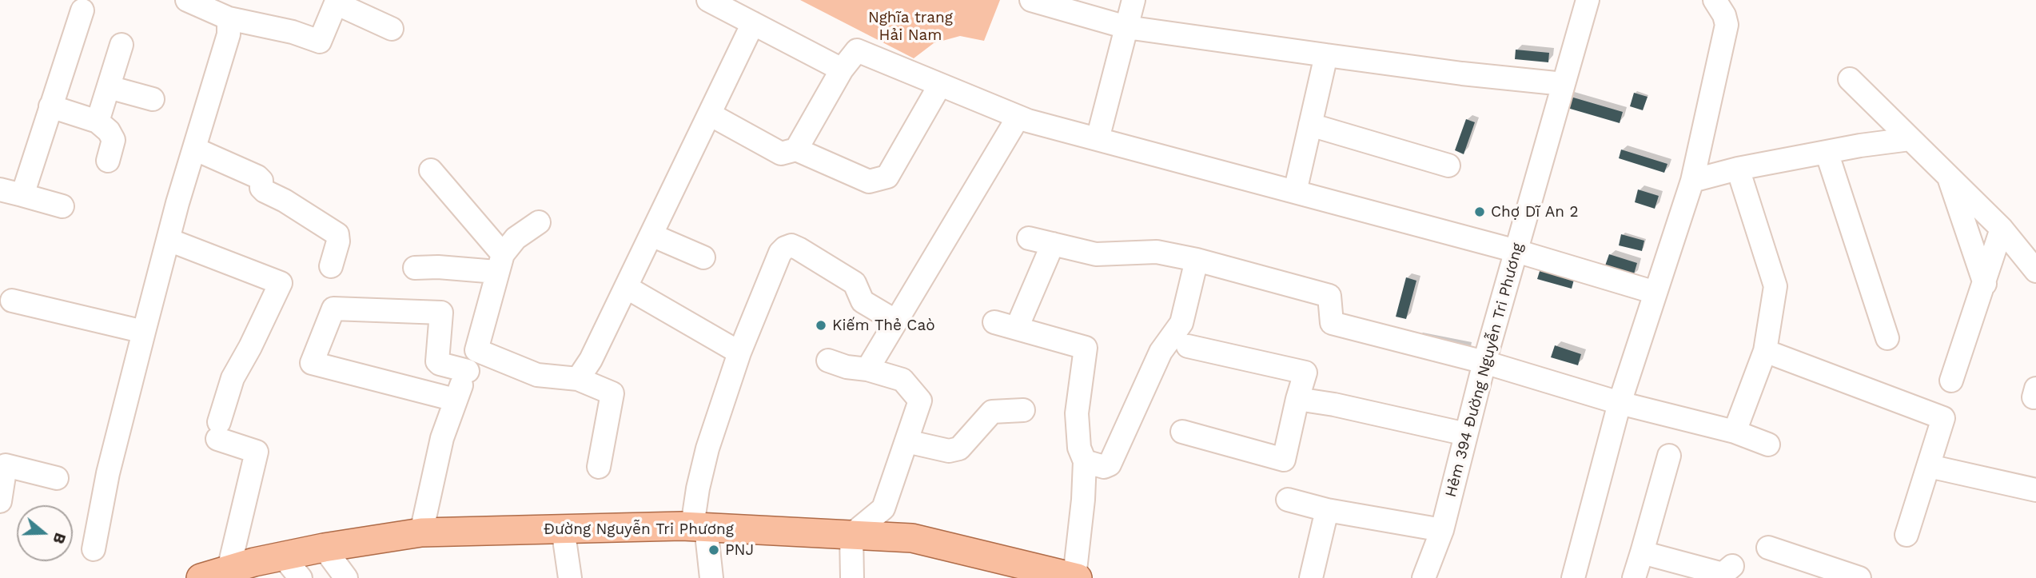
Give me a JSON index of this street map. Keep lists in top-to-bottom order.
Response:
{
  "streets": {
    "main road": ["Đường Nguyễn Tri Phương"],
    "street": ["Hẻm 394 Đường Nguyễn Tri Phương"]
  },
  "parks": ["Nghĩa trang Hải Nam"],
  "places": ["Chợ Dĩ An 2", "Kiếm Thẻ Caò", "PNJ"],
  "north": "right"
}
